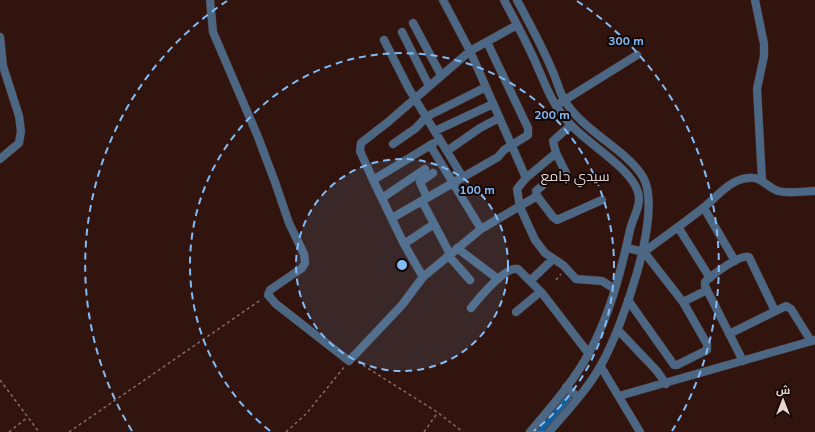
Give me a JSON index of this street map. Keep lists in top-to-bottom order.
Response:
{
  "districts": ["سيدي جامع"],
  "north": "top",
  "rings": ["300 m", "200 m", "100 m"]
}
